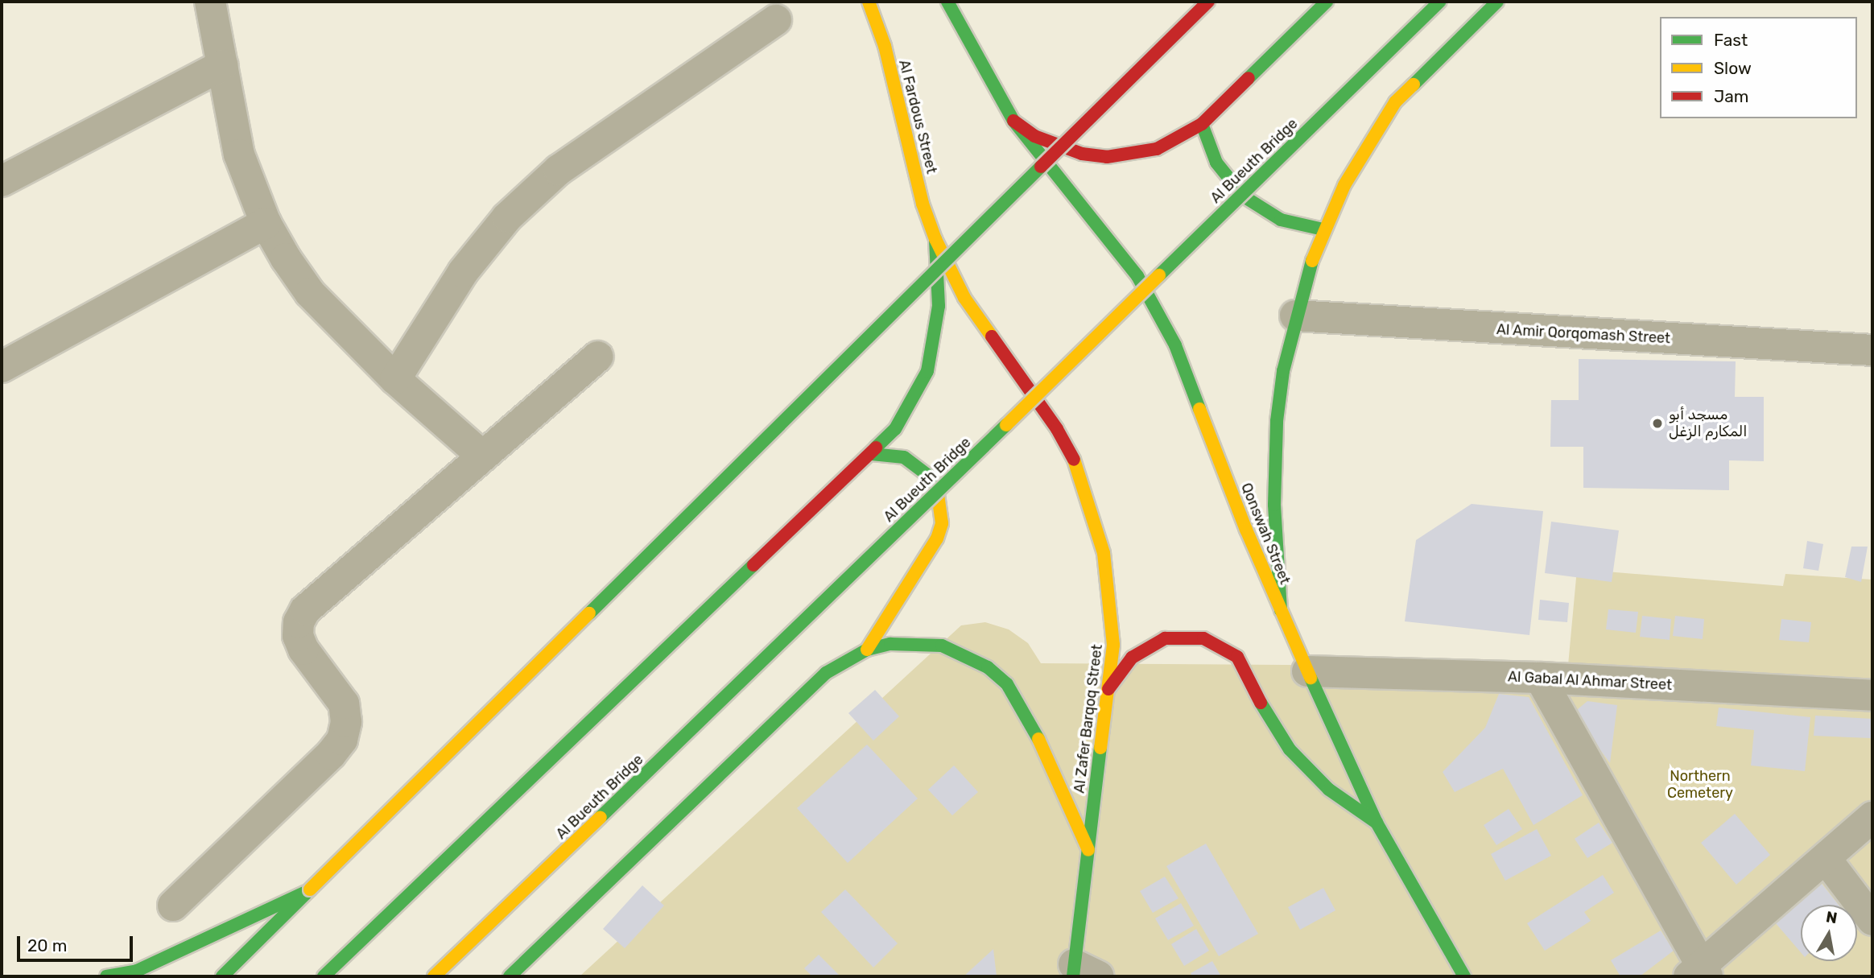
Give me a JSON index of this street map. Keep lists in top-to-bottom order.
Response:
{
  "streets": {
    "main road": [
      "Al Fardous Street",
      "Al Bueuth Bridge",
      "Qonswah Street",
      "Al Zafer Barqoq Street"
    ],
    "street": ["Al Amir Qorqomash Street", "Al Gabal Al Ahmar Street"]
  },
  "crossings": [
    ["Al Fardous Street", "Al Zafer Barqoq Street"],
    ["Qonswah Street", "Al Gabal Al Ahmar Street"]
  ],
  "parks": ["Northern Cemetery"],
  "places": ["مسجد أبو المكارم الزغل"],
  "legend": ["Fast", "Slow", "Jam"],
  "scale_bar": "20 m",
  "north": "top"
}
